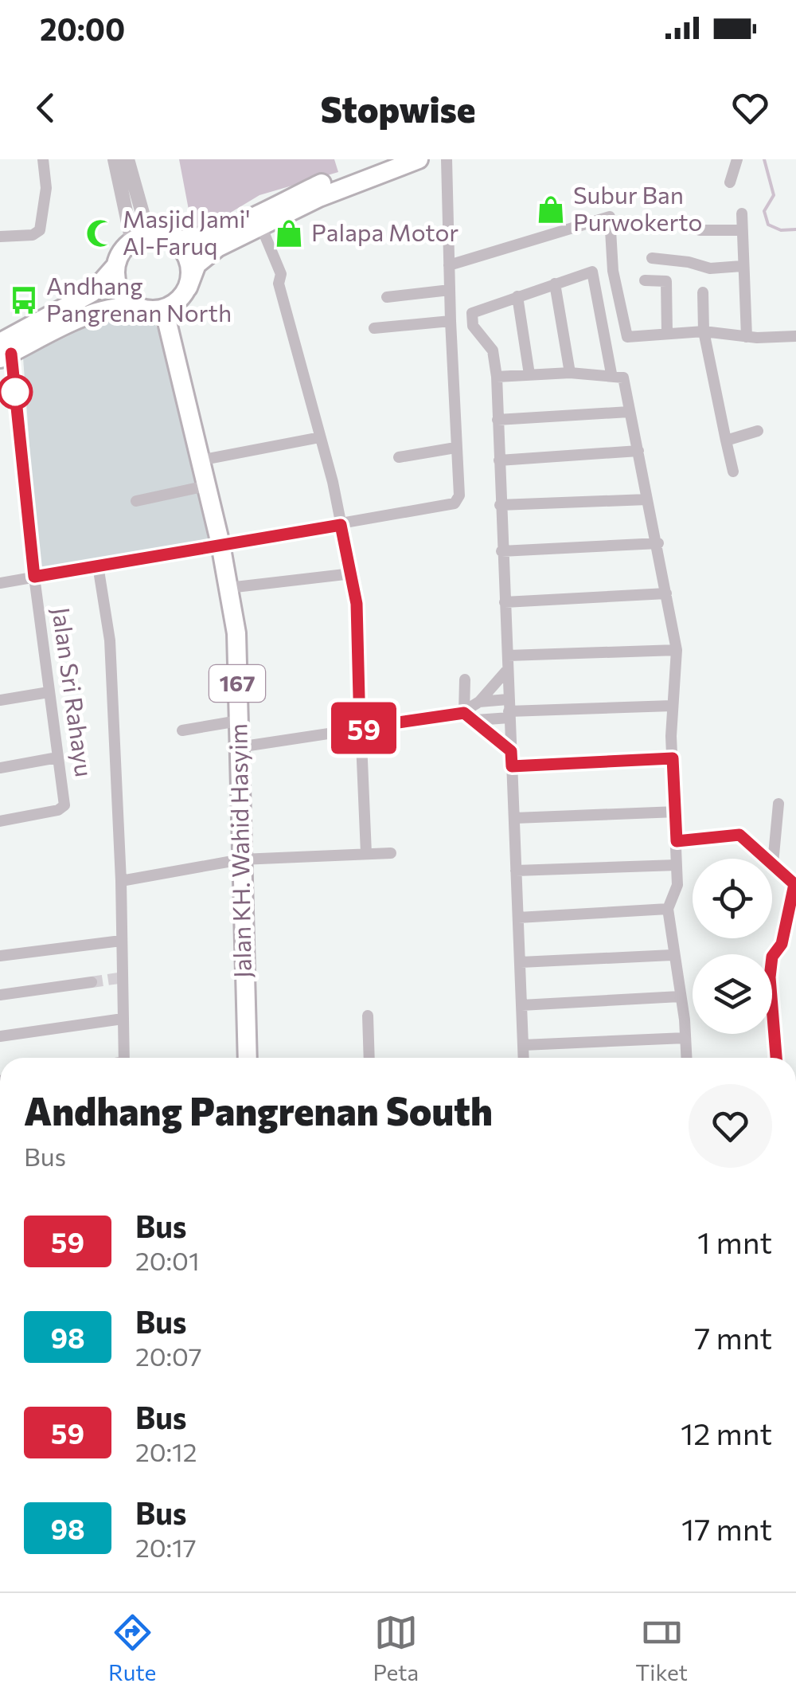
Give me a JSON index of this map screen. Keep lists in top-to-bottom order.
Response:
{
  "streets": {
    "main road": ["167", "Jalan KH. Wahid Hasyim"],
    "street": ["Jalan Sri Rahayu"]
  },
  "places": {
    "shop": ["Subur Ban Purwokerto", "Palapa Motor"],
    "mosque": ["Masjid Jami' Al-Faruq"],
    "bus stop": ["Andhang Pangrenan North"]
  },
  "lines": ["bus line 59"],
  "page": {
    "status": "20:00",
    "header": "Stopwise",
    "on_map": "59",
    "heading": ["Andhang Pangrenan South", "Bus"],
    "list": [
      {
        "mark": "59",
        "name": "Bus",
        "note": "20:01",
        "value": "1 mnt"
      },
      {
        "mark": "98",
        "name": "Bus",
        "note": "20:07",
        "value": "7 mnt"
      },
      {
        "mark": "59",
        "name": "Bus",
        "note": "20:12",
        "value": "12 mnt"
      },
      {
        "mark": "98",
        "name": "Bus",
        "note": "20:17",
        "value": "17 mnt"
      }
    ],
    "tabs": ["Rute", "Peta", "Tiket"]
  }
}
